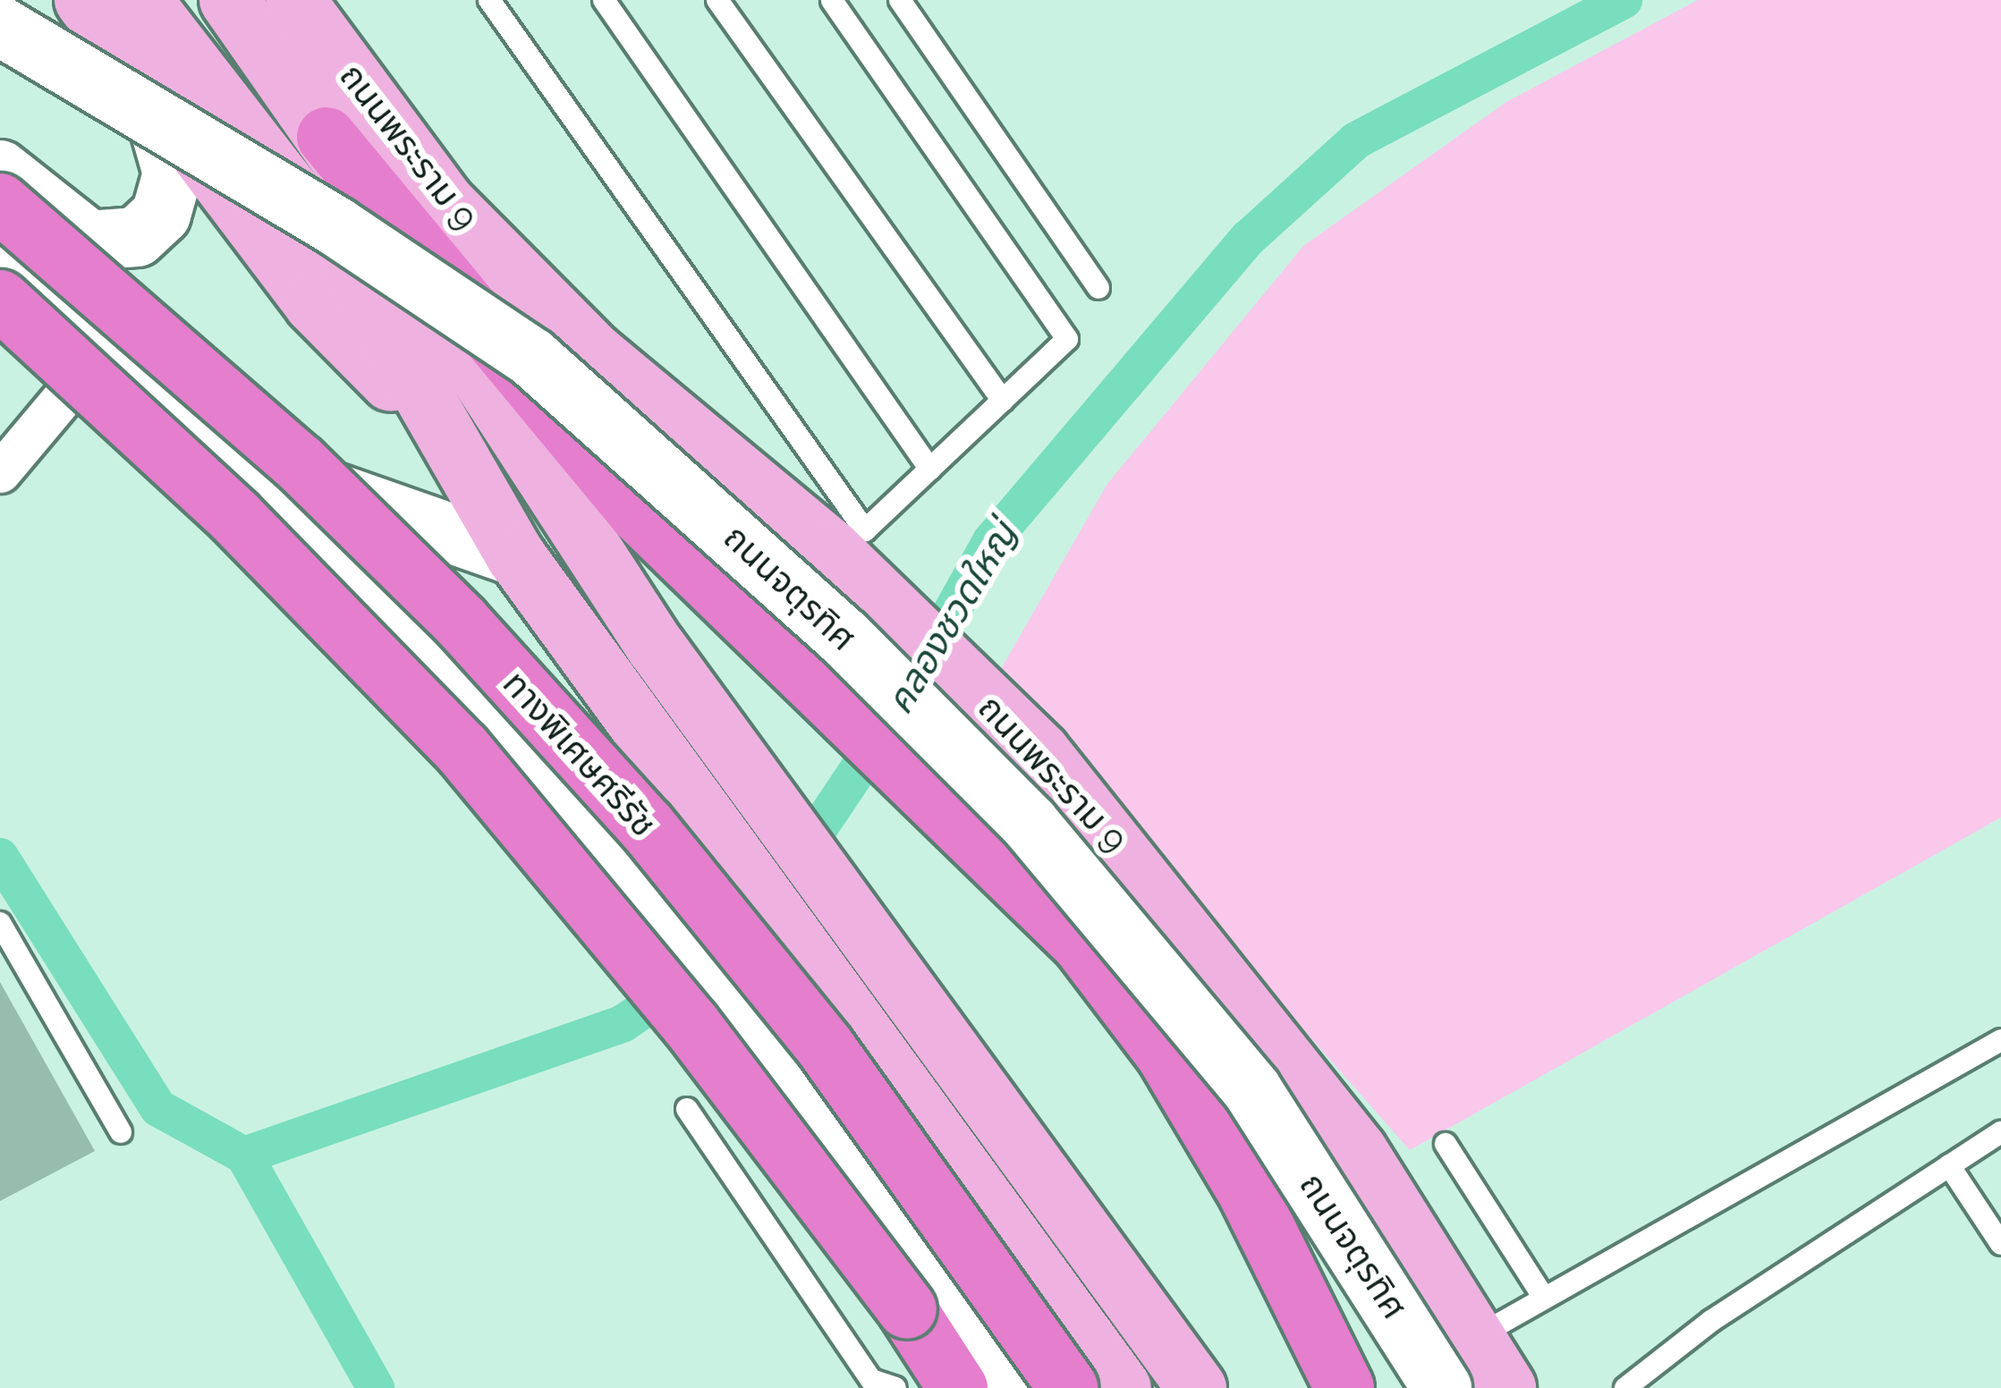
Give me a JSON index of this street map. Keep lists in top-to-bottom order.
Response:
{
  "streets": {
    "highway": ["ทางพิเศษศรีรัช"],
    "main road": ["ถนนพระราม 9", "ถนนจตุรทิศ"]
  },
  "water": ["คลองชวดใหญ่"]
}
